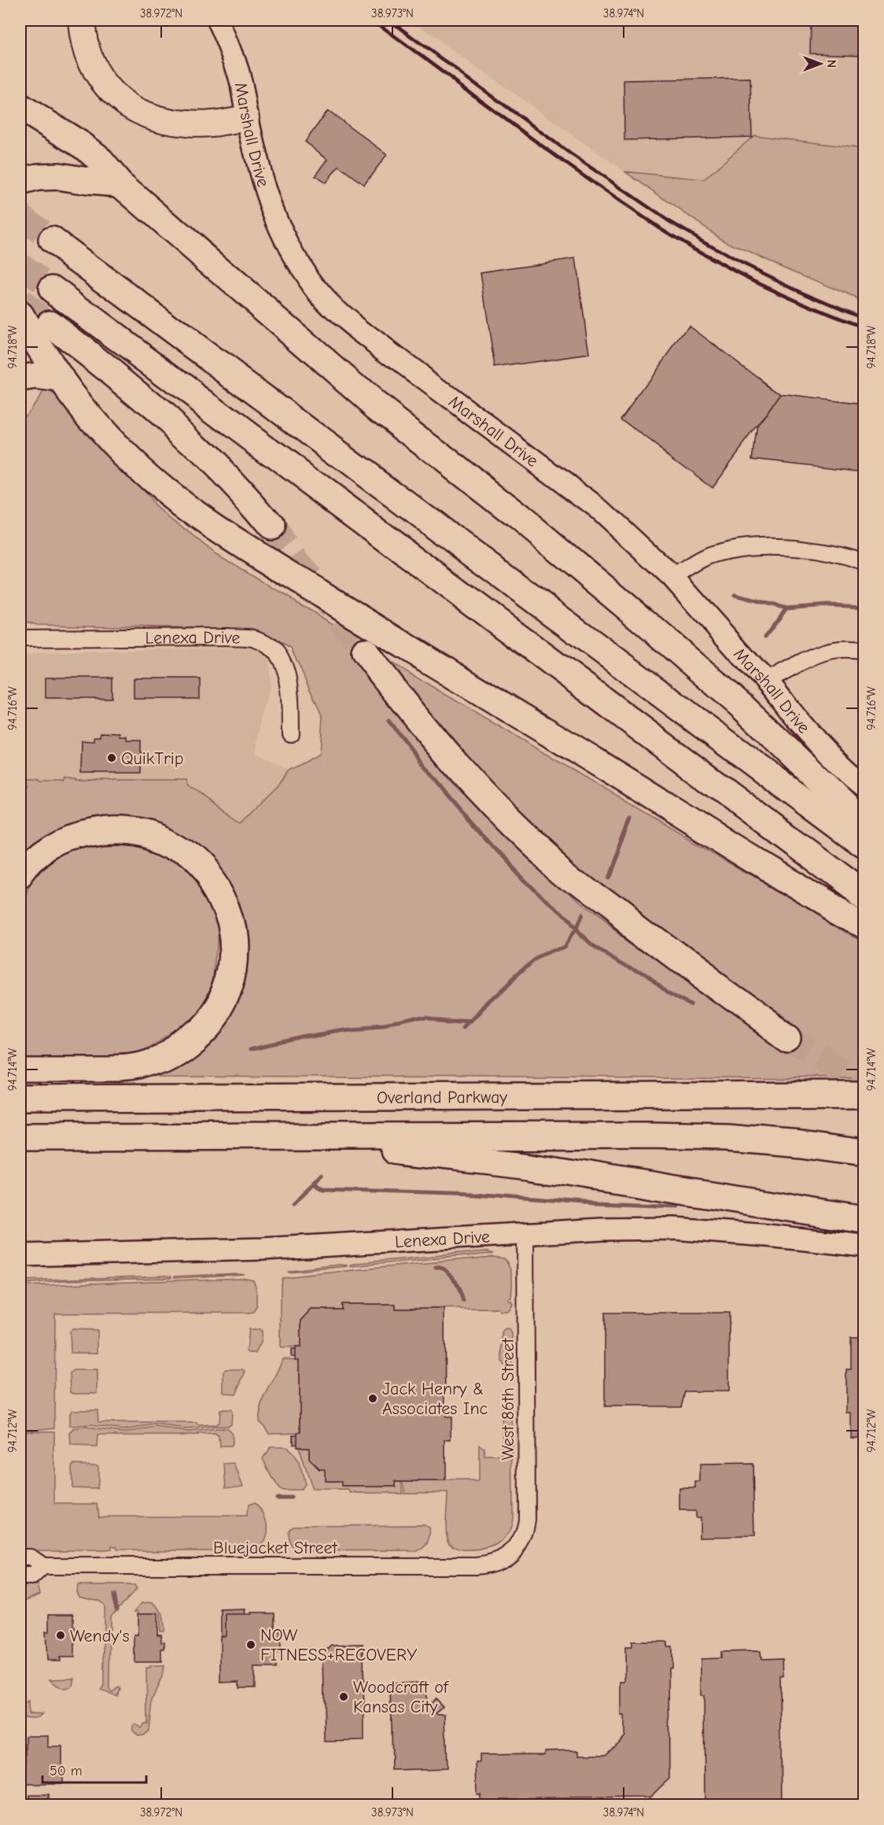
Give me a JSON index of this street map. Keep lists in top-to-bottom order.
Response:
{
  "streets": {
    "highway": ["Overland Parkway"],
    "street": [
      "Marshall Drive",
      "Lenexa Drive",
      "West 86th Street",
      "Bluejacket Street"
    ]
  },
  "crossings": [
    ["Lenexa Drive", "West 86th Street"],
    ["West 86th Street", "Bluejacket Street"]
  ],
  "places": [
    "QuikTrip",
    "Jack Henry & Associates Inc",
    "Wendy's",
    "NOW FITNESS+RECOVERY",
    "Woodcraft of Kansas City"
  ],
  "scale_bar": "50 m",
  "north": "right",
  "coordinates": [
    "38.972°N",
    "38.973°N",
    "38.974°N",
    "94.718°W",
    "94.716°W",
    "94.714°W",
    "94.712°W"
  ]
}
